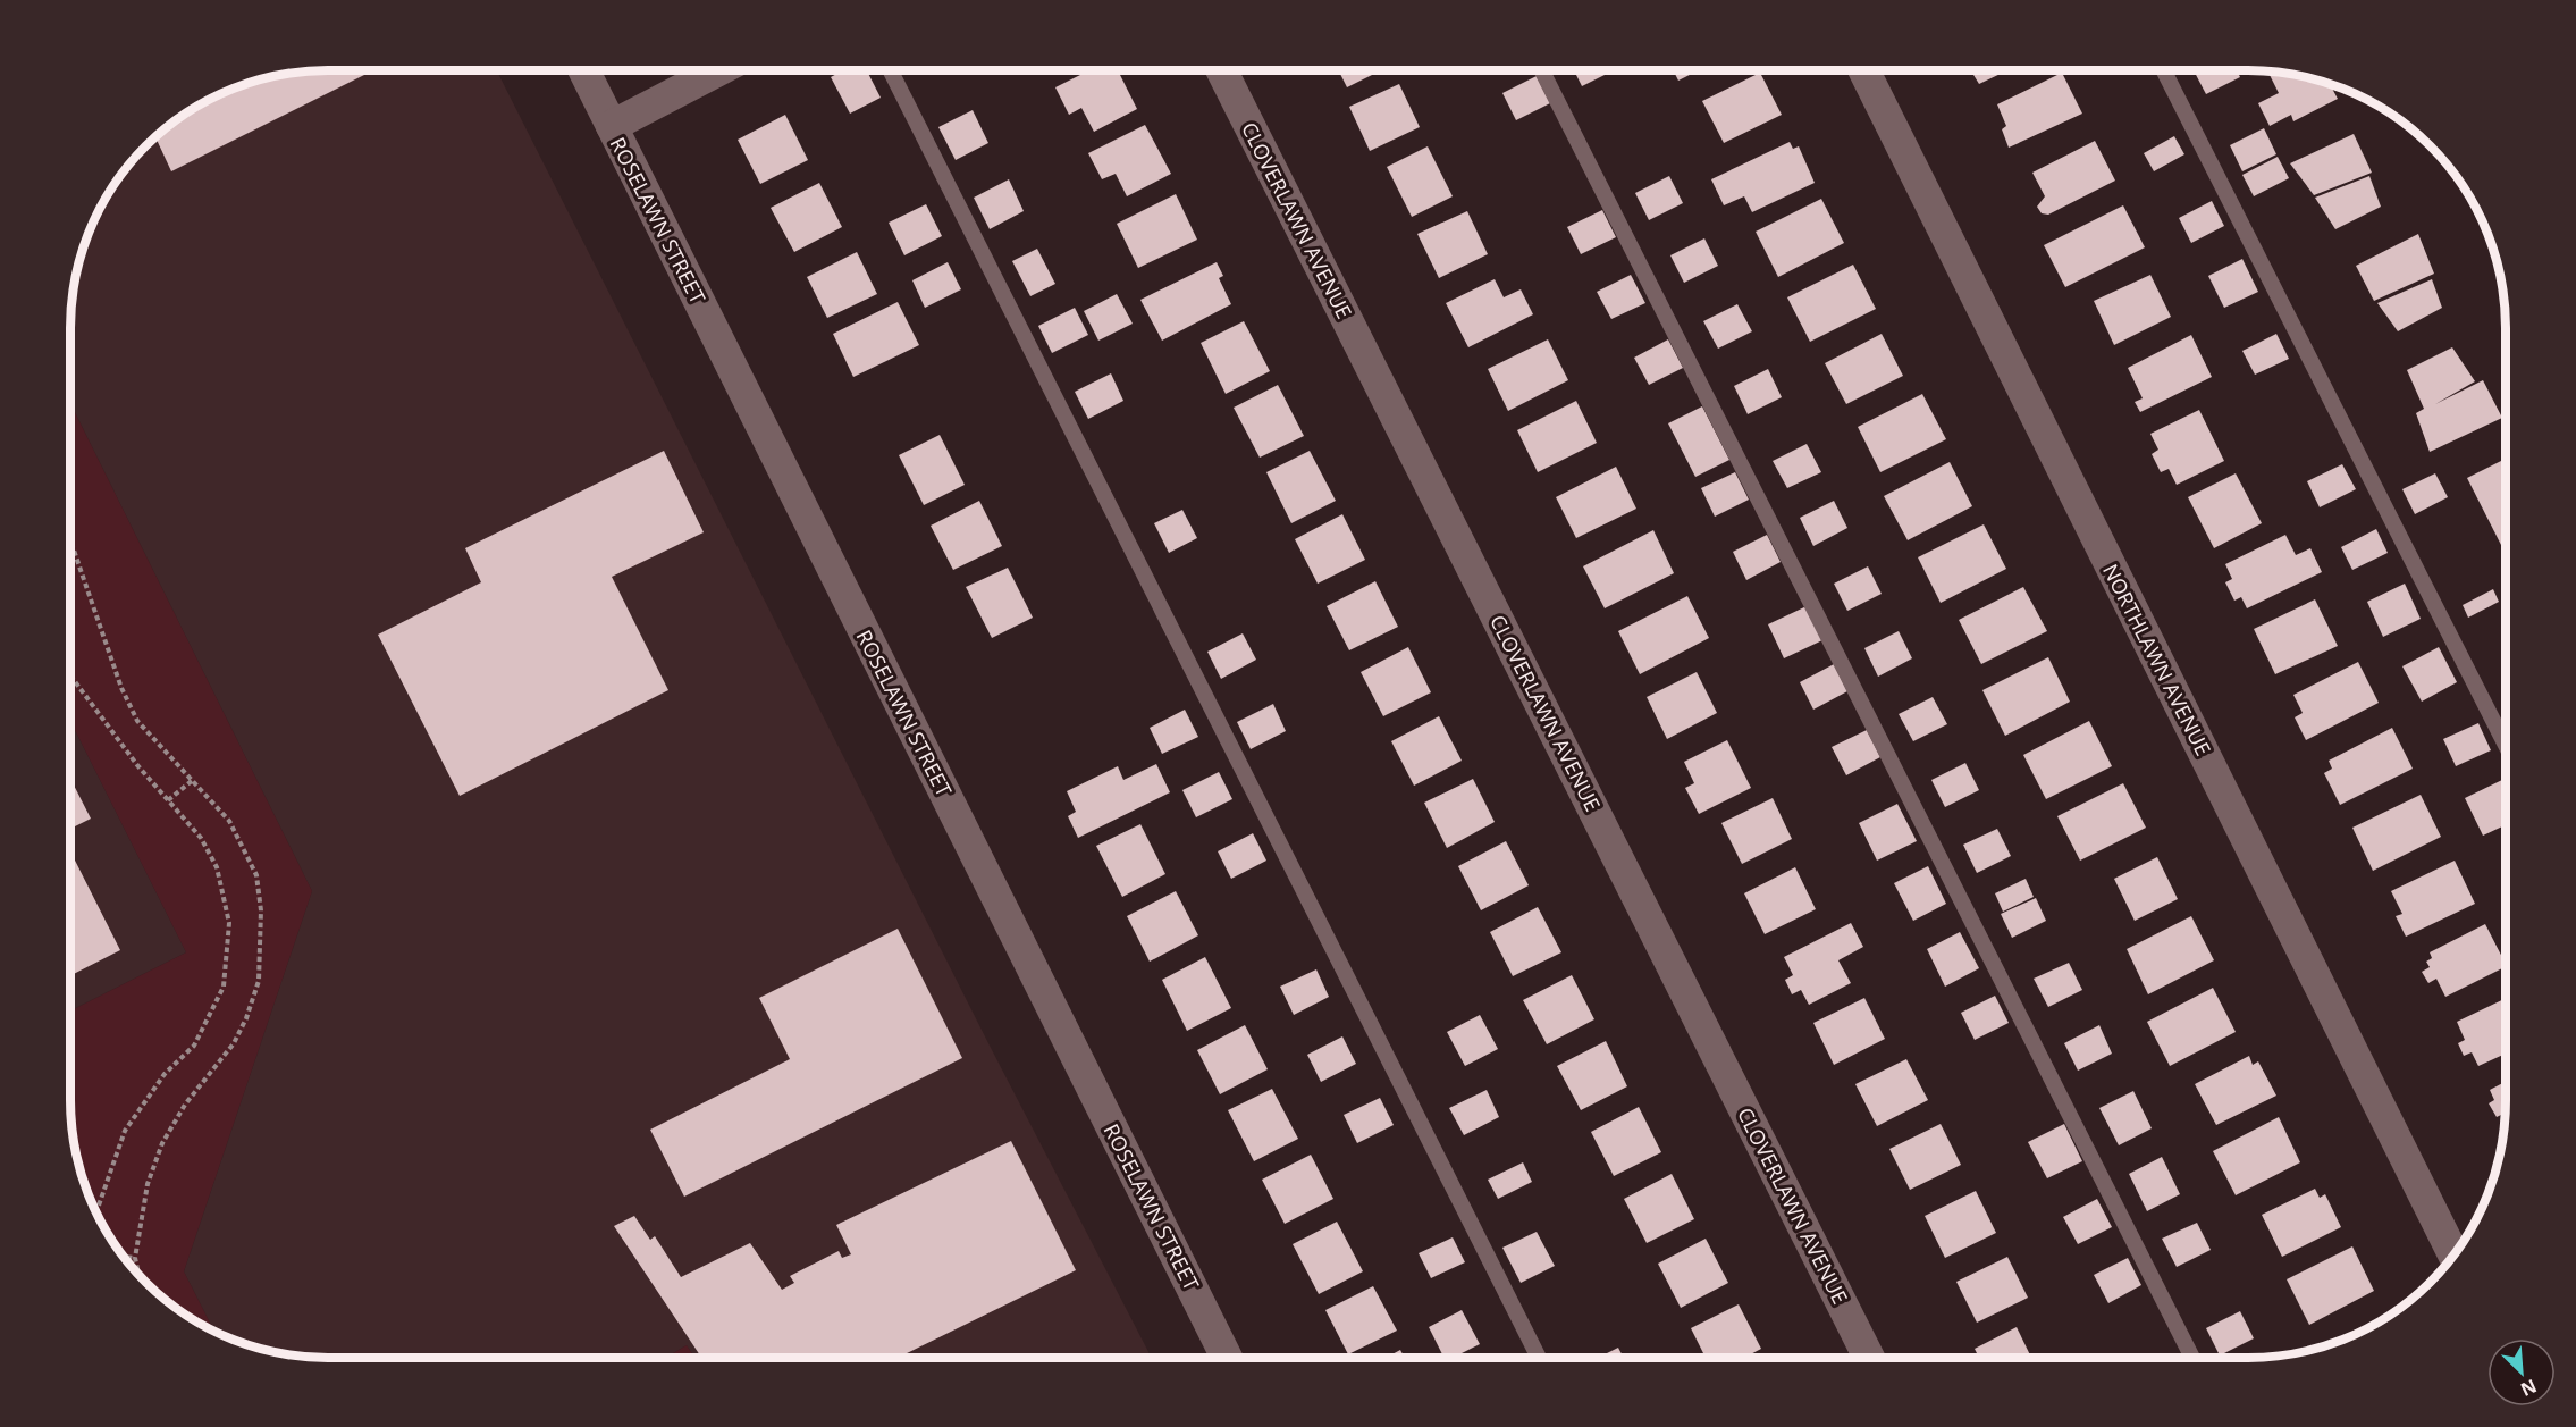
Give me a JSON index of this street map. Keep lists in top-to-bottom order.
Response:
{
  "streets": {
    "street": ["ROSELAWN STREET", "CLOVERLAWN AVENUE", "NORTHLAWN AVENUE"]
  },
  "north": "bottom right"
}
